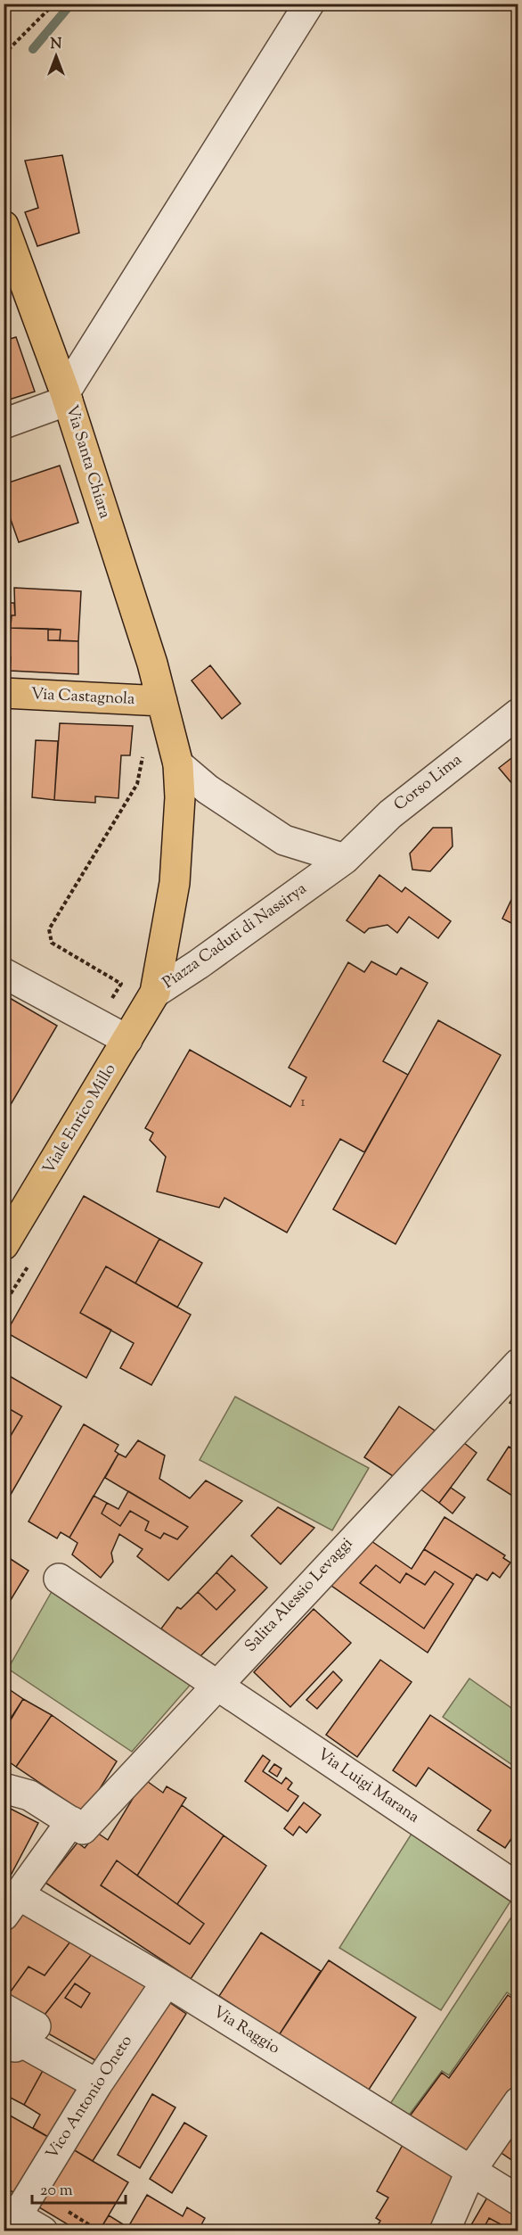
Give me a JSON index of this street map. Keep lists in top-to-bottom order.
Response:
{
  "streets": {
    "main road": [
      "Via Santa Chiara",
      "Via Castagnola",
      "Piazza Caduti di Nassirya",
      "Viale Enrico Millo"
    ],
    "street": [
      "Corso Lima",
      "Salita Alessio Levaggi",
      "Via Luigi Marana",
      "Via Raggio",
      "Vico Antonio Oneto"
    ]
  },
  "crossings": [
    ["Via Santa Chiara", "Via Castagnola"],
    ["Via Santa Chiara", "Piazza Caduti di Nassirya"],
    ["Via Castagnola", "Piazza Caduti di Nassirya"],
    ["Corso Lima", "Piazza Caduti di Nassirya"],
    ["Piazza Caduti di Nassirya", "Viale Enrico Millo"],
    ["Salita Alessio Levaggi", "Via Luigi Marana"],
    ["Salita Alessio Levaggi", "Via Raggio"],
    ["Via Raggio", "Vico Antonio Oneto"]
  ],
  "house_numbers": ["1"],
  "scale_bar": "20 m",
  "north": "top"
}
